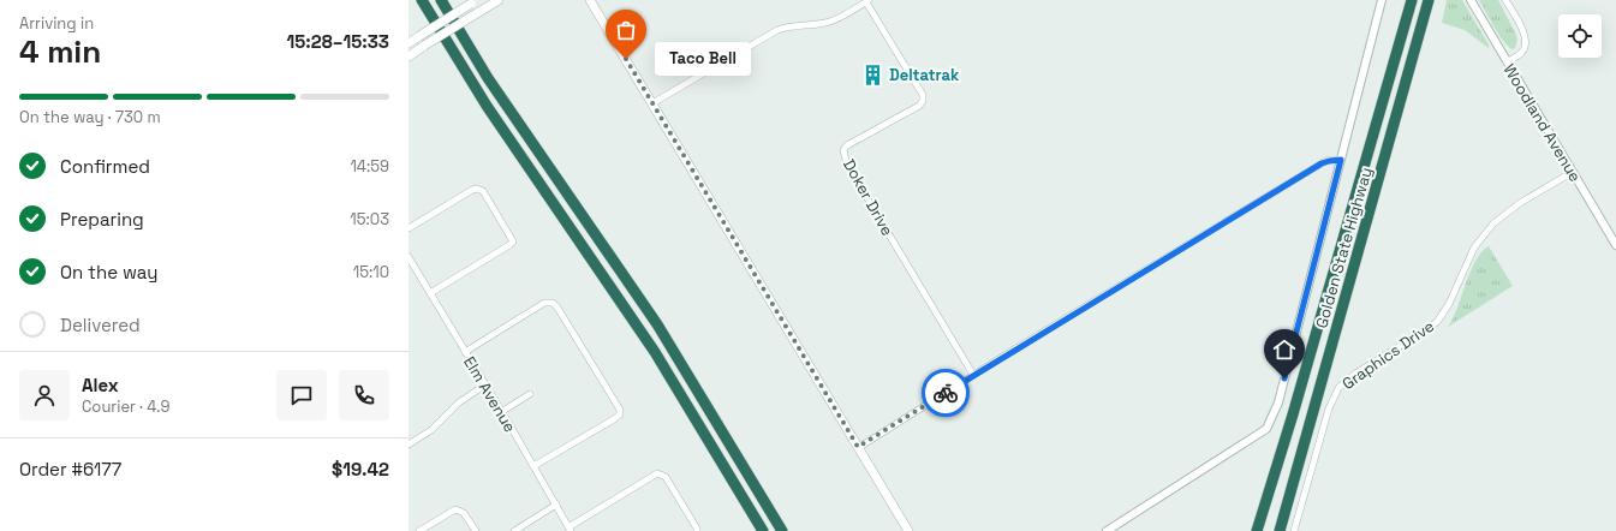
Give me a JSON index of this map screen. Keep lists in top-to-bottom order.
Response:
{
  "streets": {
    "highway": ["Golden State Highway"],
    "street": [
      "Woodland Avenue",
      "Doker Drive",
      "Graphics Drive",
      "Elm Avenue"
    ]
  },
  "crossings": [
    ["Woodland Avenue", "Graphics Drive"]
  ],
  "places": {
    "other": ["Taco Bell"],
    "building": ["Deltatrak"]
  },
  "page": {
    "heading": ["4 min", "Arriving in", "15:28–15:33"],
    "panel": [
      "Alex",
      "Courier · 4.9",
      "Order #6177",
      "$19.42"
    ],
    "bubble": "Taco Bell",
    "bar": "On the way · 730 m",
    "list": [
      ["Confirmed", "14:59"],
      ["Preparing", "15:03"],
      ["On the way", "15:10"],
      "Delivered"
    ]
  }
}
